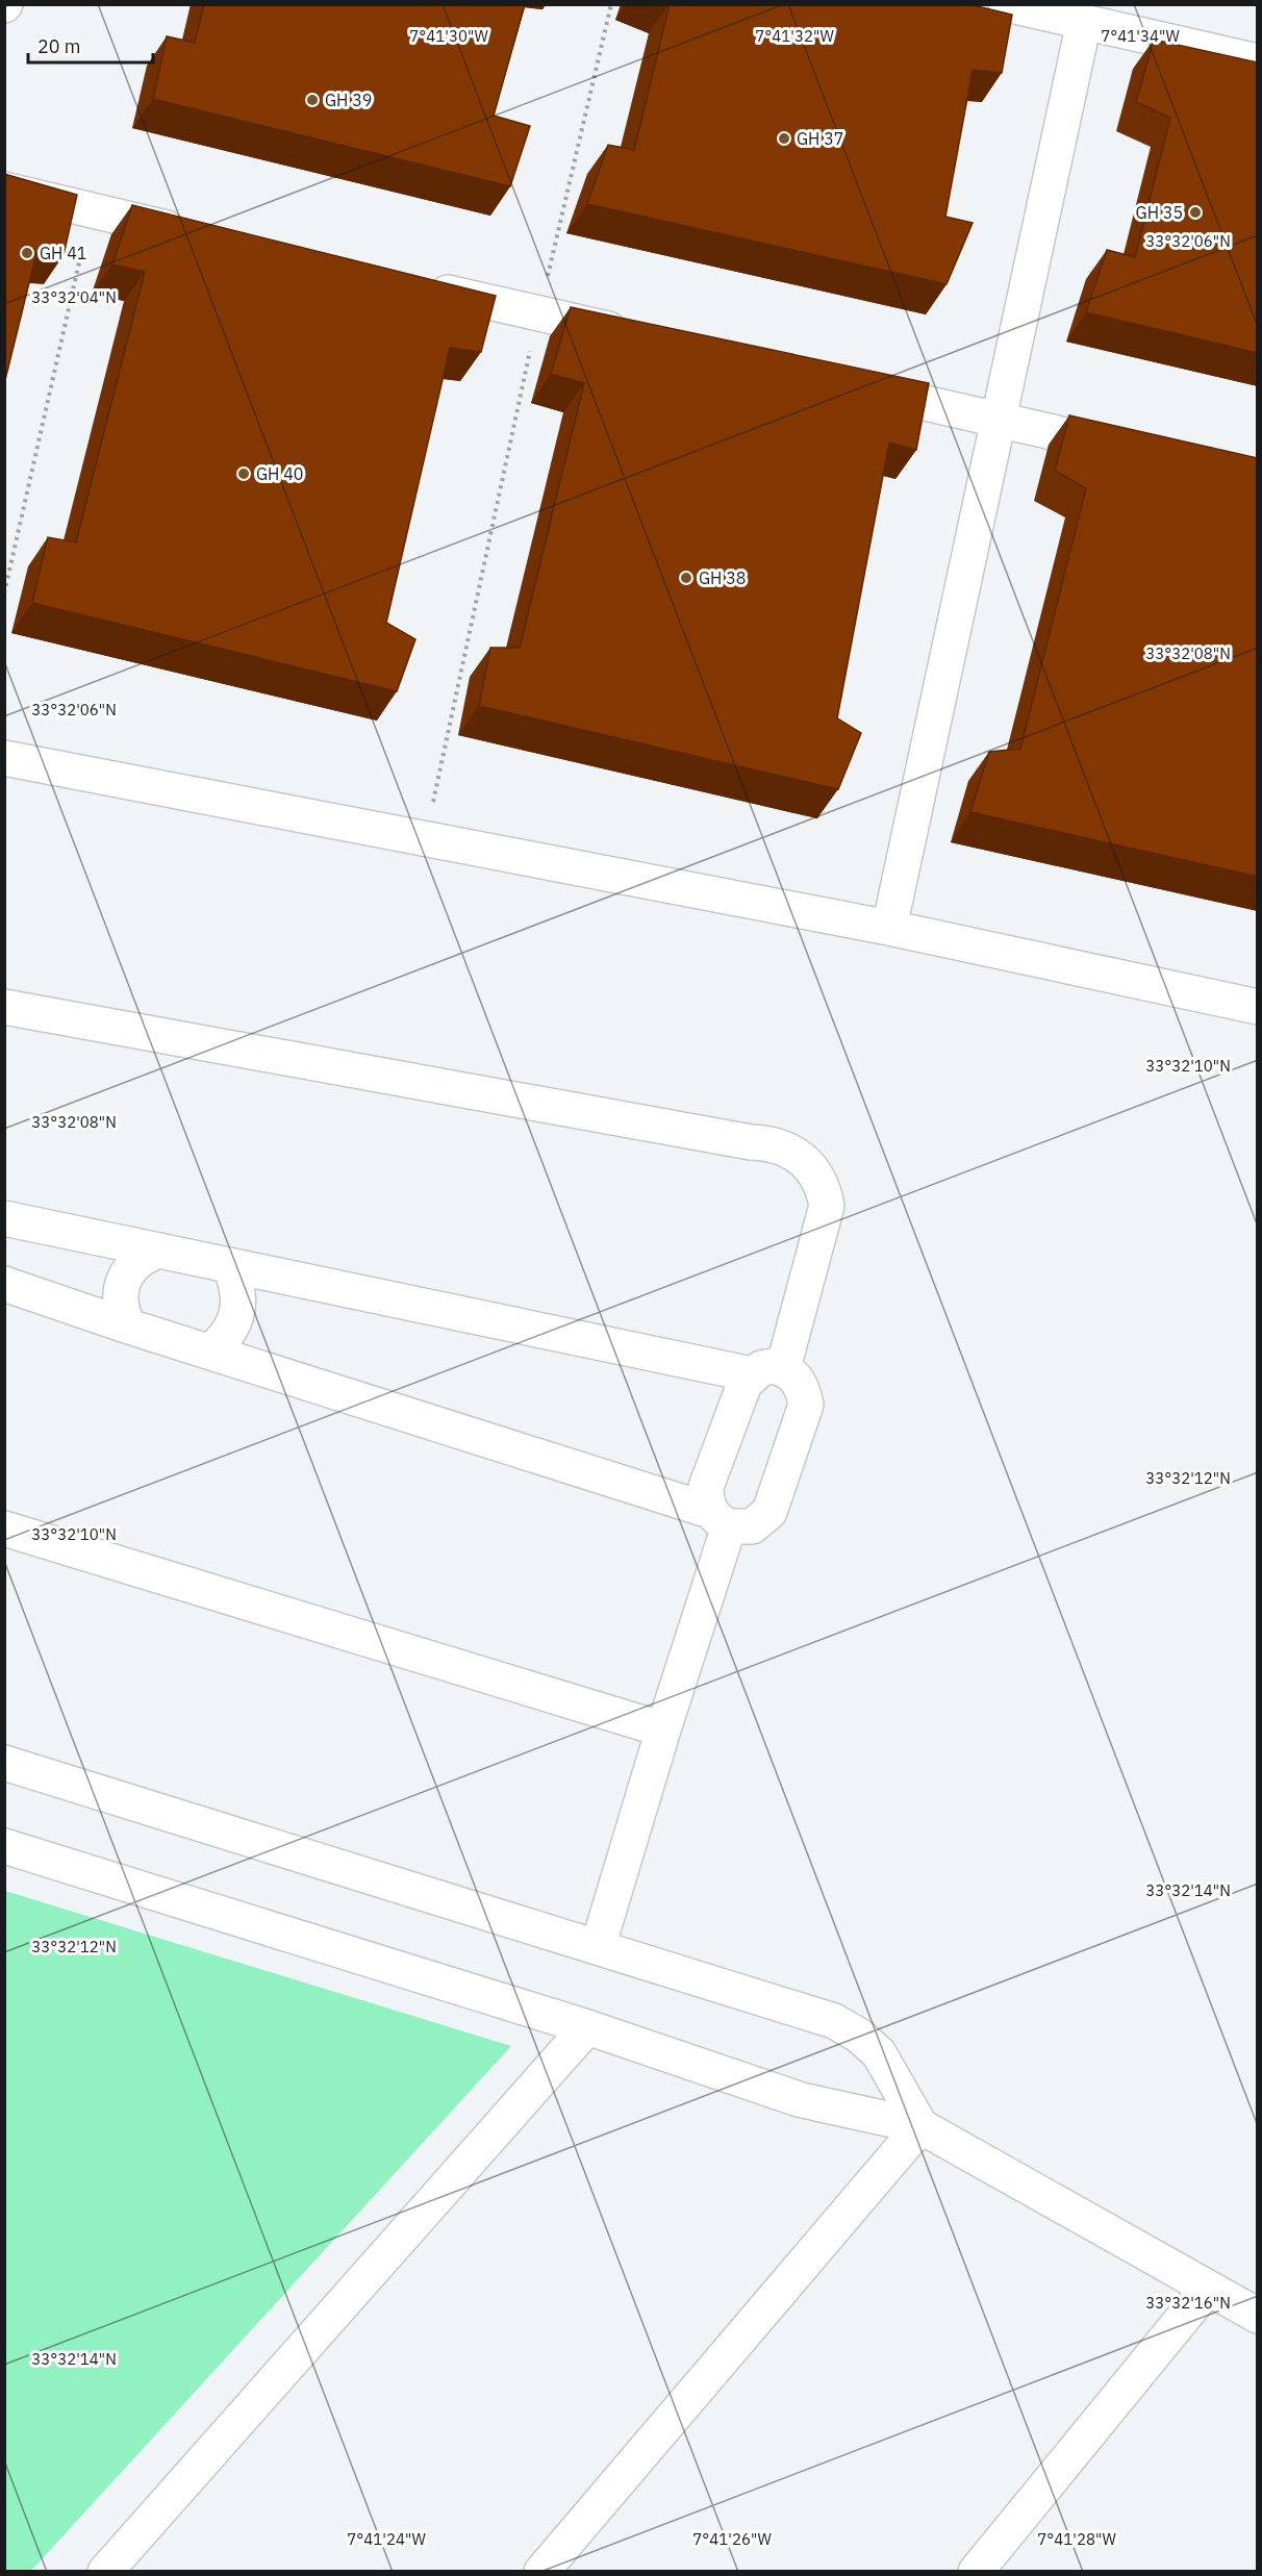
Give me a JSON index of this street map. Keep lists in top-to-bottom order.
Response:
{
  "places": [
    "GH 39",
    "GH 37",
    "GH 35",
    "GH 41",
    "GH 40",
    "GH 38"
  ],
  "scale_bar": "20 m",
  "coordinates": [
    "7°41'30\"W",
    "7°41'32\"W",
    "7°41'34\"W",
    "33°32'06\"N",
    "33°32'04\"N",
    "33°32'08\"N",
    "33°32'10\"N",
    "33°32'12\"N",
    "33°32'14\"N",
    "33°32'16\"N",
    "7°41'24\"W",
    "7°41'26\"W",
    "7°41'28\"W"
  ]
}
